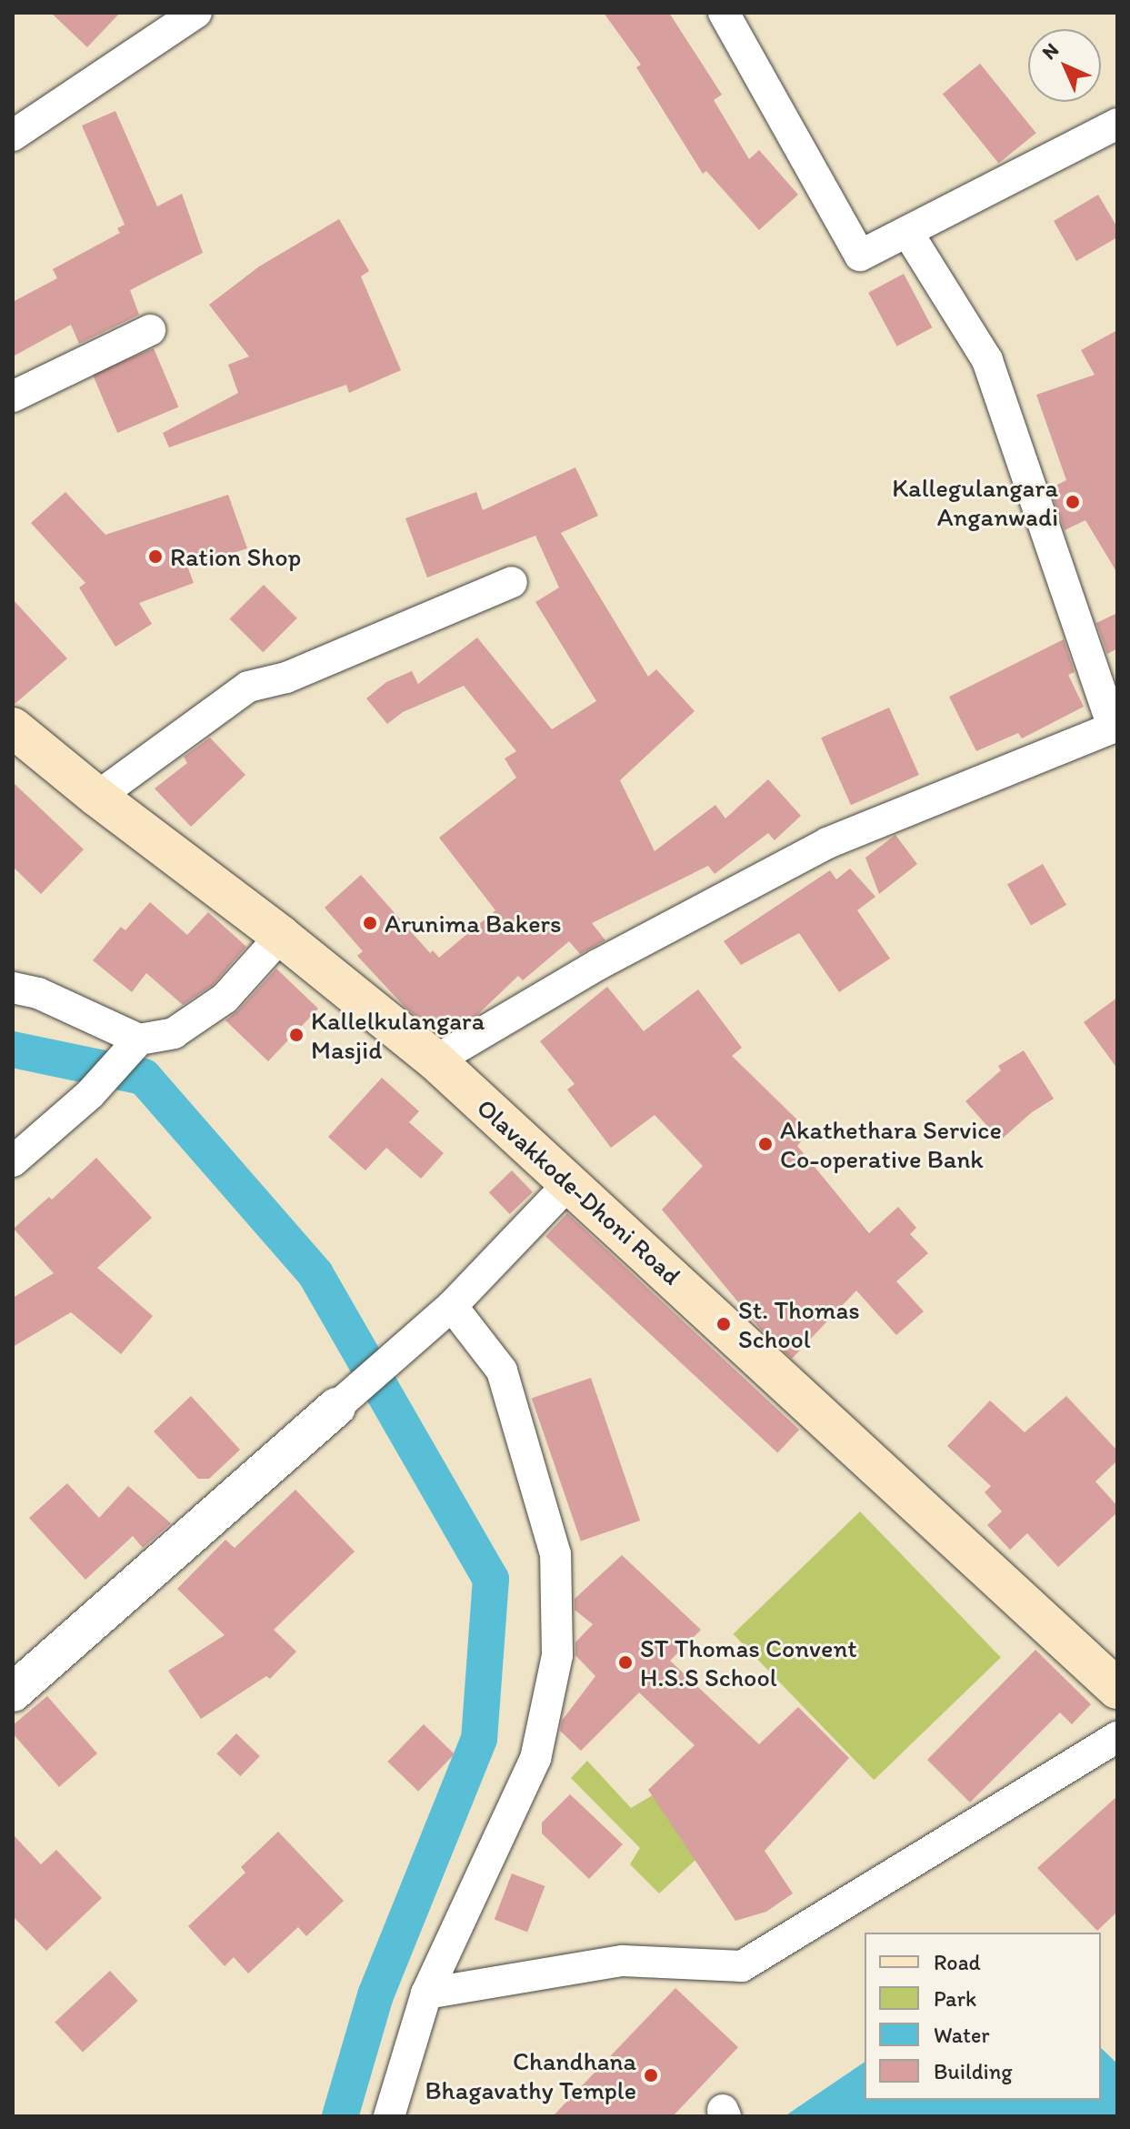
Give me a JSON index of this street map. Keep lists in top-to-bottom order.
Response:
{
  "streets": {
    "main road": ["Olavakkode-Dhoni Road"]
  },
  "places": [
    "Kallegulangara Anganwadi",
    "Ration Shop",
    "Arunima Bakers",
    "Kallelkulangara Masjid",
    "Akathethara Service Co-operative Bank",
    "St. Thomas School",
    "ST Thomas Convent H.S.S School",
    "Chandhana Bhagavathy Temple"
  ],
  "legend": [
    "Road",
    "Park",
    "Water",
    "Building"
  ],
  "north": "top left"
}
